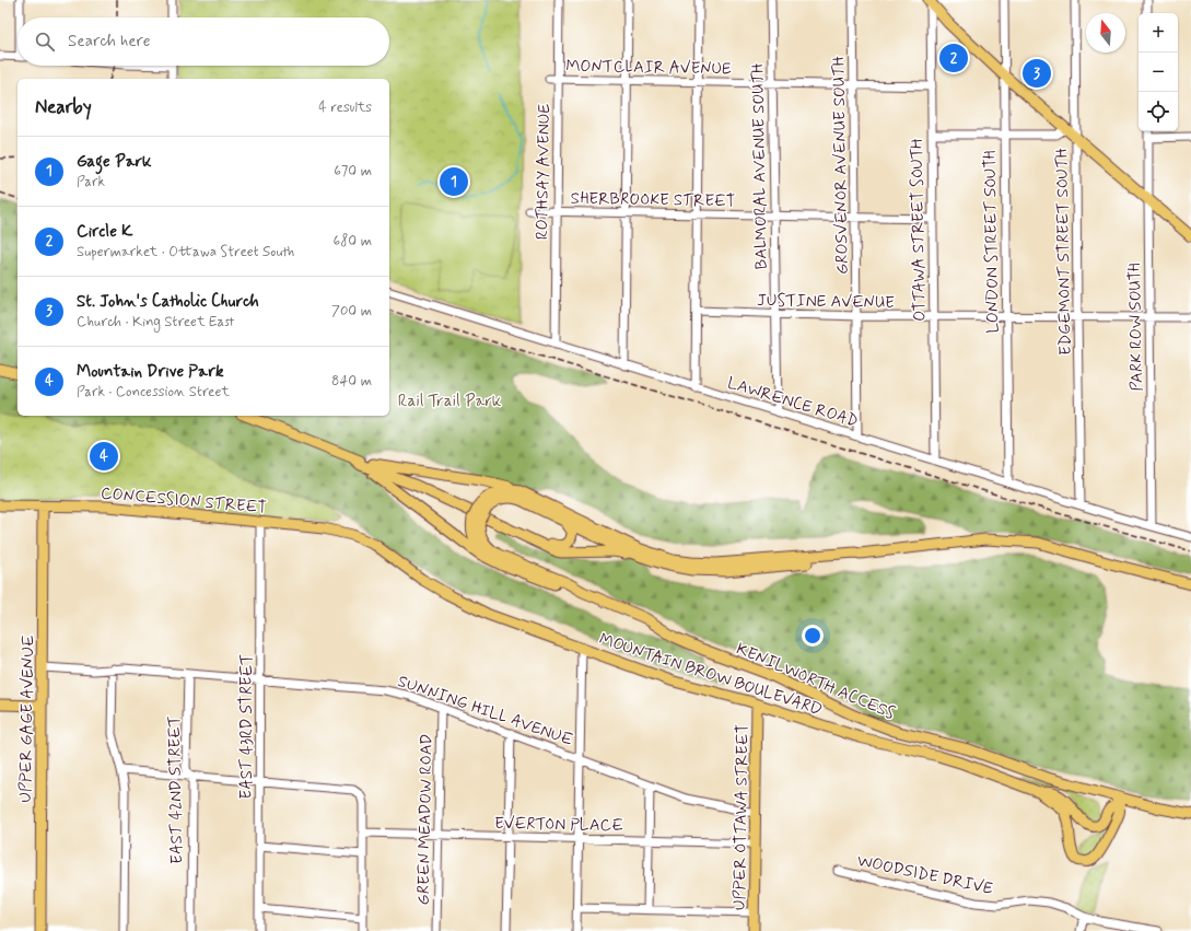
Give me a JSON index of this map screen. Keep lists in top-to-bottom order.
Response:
{
  "streets": {
    "main road": [
      "CONCESSION STREET",
      "MOUNTAIN BROW BOULEVARD",
      "KENILWORTH ACCESS",
      "UPPER GAGE AVENUE",
      "UPPER OTTAWA STREET"
    ],
    "street": [
      "MONTCLAIR AVENUE",
      "GROSVENOR AVENUE SOUTH",
      "BALMORAL AVENUE SOUTH",
      "ROTHSAY AVENUE",
      "SHERBROOKE STREET",
      "OTTAWA STREET SOUTH",
      "LONDON STREET SOUTH",
      "EDGEMONT STREET SOUTH",
      "JUSTINE AVENUE",
      "PARK ROW SOUTH",
      "LAWRENCE ROAD",
      "SUNNING HILL AVENUE",
      "EAST 43RD STREET",
      "EAST 42ND STREET",
      "GREEN MEADOW ROAD",
      "EVERTON PLACE",
      "WOODSIDE DRIVE"
    ]
  },
  "crossings": [
    ["MONTCLAIR AVENUE", "GROSVENOR AVENUE SOUTH"],
    ["MONTCLAIR AVENUE", "BALMORAL AVENUE SOUTH"],
    ["MONTCLAIR AVENUE", "ROTHSAY AVENUE"],
    ["MONTCLAIR AVENUE", "OTTAWA STREET SOUTH"],
    ["GROSVENOR AVENUE SOUTH", "SHERBROOKE STREET"],
    ["GROSVENOR AVENUE SOUTH", "JUSTINE AVENUE"],
    ["GROSVENOR AVENUE SOUTH", "LAWRENCE ROAD"],
    ["BALMORAL AVENUE SOUTH", "SHERBROOKE STREET"],
    ["BALMORAL AVENUE SOUTH", "JUSTINE AVENUE"],
    ["BALMORAL AVENUE SOUTH", "LAWRENCE ROAD"],
    ["ROTHSAY AVENUE", "SHERBROOKE STREET"],
    ["ROTHSAY AVENUE", "LAWRENCE ROAD"],
    ["SHERBROOKE STREET", "OTTAWA STREET SOUTH"],
    ["OTTAWA STREET SOUTH", "JUSTINE AVENUE"],
    ["OTTAWA STREET SOUTH", "LAWRENCE ROAD"],
    ["LONDON STREET SOUTH", "JUSTINE AVENUE"],
    ["LONDON STREET SOUTH", "LAWRENCE ROAD"],
    ["EDGEMONT STREET SOUTH", "JUSTINE AVENUE"],
    ["EDGEMONT STREET SOUTH", "LAWRENCE ROAD"],
    ["JUSTINE AVENUE", "PARK ROW SOUTH"],
    ["PARK ROW SOUTH", "LAWRENCE ROAD"],
    ["CONCESSION STREET", "MOUNTAIN BROW BOULEVARD"],
    ["CONCESSION STREET", "UPPER GAGE AVENUE"],
    ["CONCESSION STREET", "EAST 43RD STREET"],
    ["MOUNTAIN BROW BOULEVARD", "KENILWORTH ACCESS"],
    ["MOUNTAIN BROW BOULEVARD", "UPPER OTTAWA STREET"],
    ["SUNNING HILL AVENUE", "UPPER GAGE AVENUE"],
    ["SUNNING HILL AVENUE", "EAST 43RD STREET"],
    ["SUNNING HILL AVENUE", "EAST 42ND STREET"],
    ["SUNNING HILL AVENUE", "UPPER OTTAWA STREET"],
    ["SUNNING HILL AVENUE", "GREEN MEADOW ROAD"],
    ["UPPER OTTAWA STREET", "EVERTON PLACE"],
    ["GREEN MEADOW ROAD", "EVERTON PLACE"]
  ],
  "parks": ["Rail Trail Park"],
  "north": "top",
  "page": {
    "map_buttons": ["+", "−"],
    "search": "Search here",
    "pins": [
      "2",
      "3",
      "1",
      "4"
    ],
    "heading": ["Nearby", "4 results"],
    "list": [
      {
        "mark": "1",
        "name": "Gage Park",
        "note": "Park",
        "value": "670 m"
      },
      {
        "mark": "2",
        "name": "Circle K",
        "note": "Supermarket · Ottawa Street South",
        "value": "680 m"
      },
      {
        "mark": "3",
        "name": "St. John's Catholic Church",
        "note": "Church · King Street East",
        "value": "700 m"
      },
      {
        "mark": "4",
        "name": "Mountain Drive Park",
        "note": "Park · Concession Street",
        "value": "840 m"
      }
    ]
  }
}
